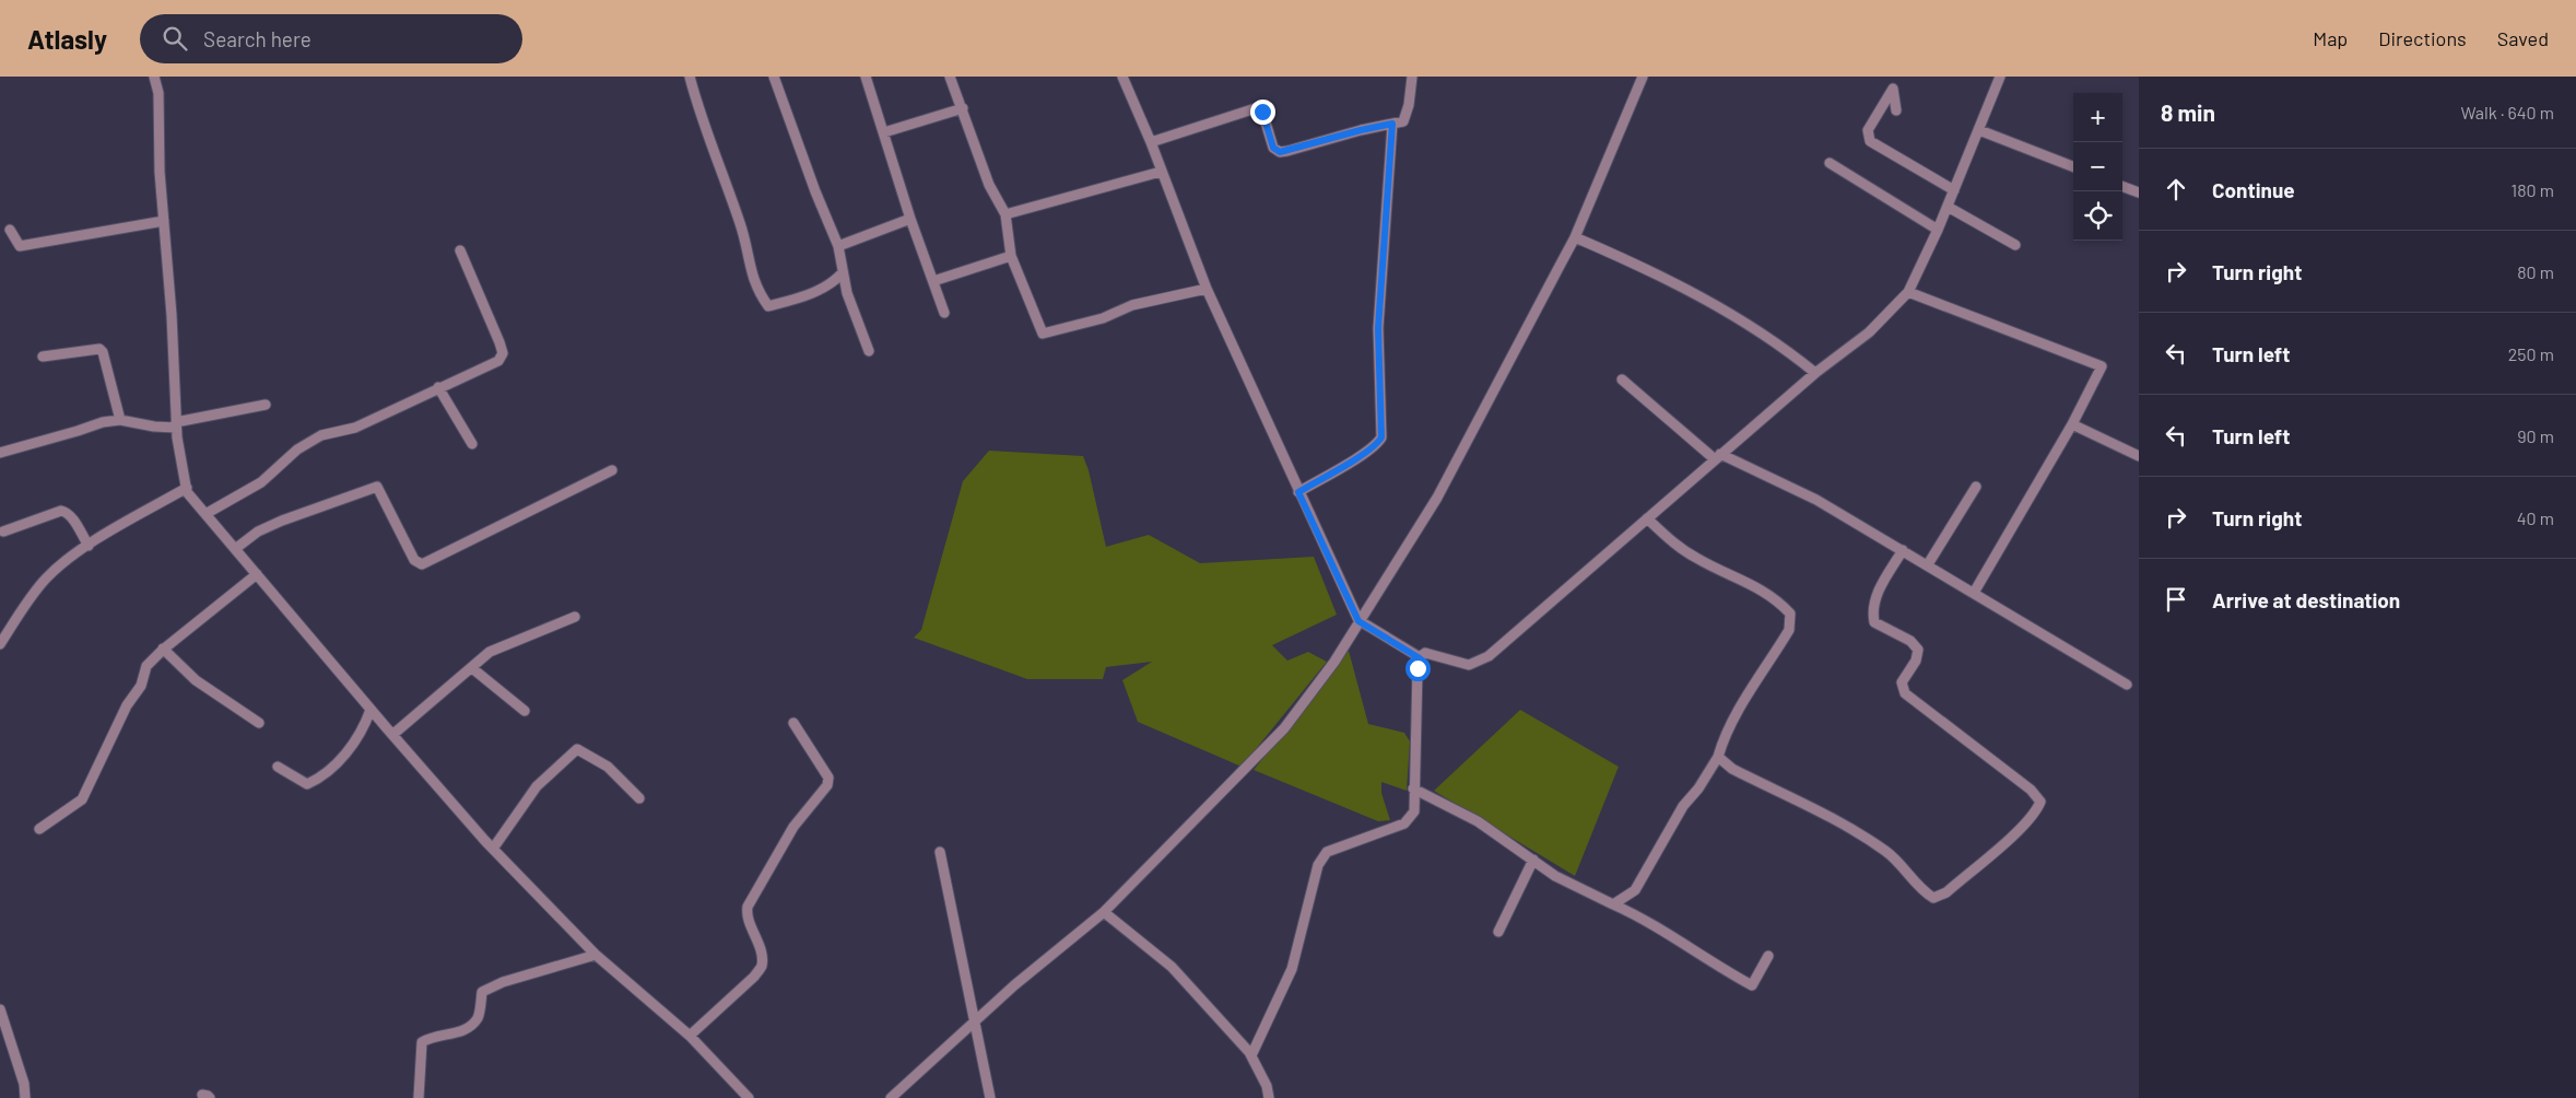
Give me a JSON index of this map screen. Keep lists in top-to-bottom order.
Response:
{
  "page": {
    "header": "Atlasly",
    "search": "Search here",
    "nav": ["Map", "Directions", "Saved"],
    "heading": ["8 min", "Walk · 640 m"],
    "map_buttons": ["+", "−"],
    "list": [
      ["Continue", "180 m"],
      ["Turn right", "80 m"],
      ["Turn left", "250 m"],
      ["Turn left", "90 m"],
      ["Turn right", "40 m"],
      "Arrive at destination"
    ]
  }
}
